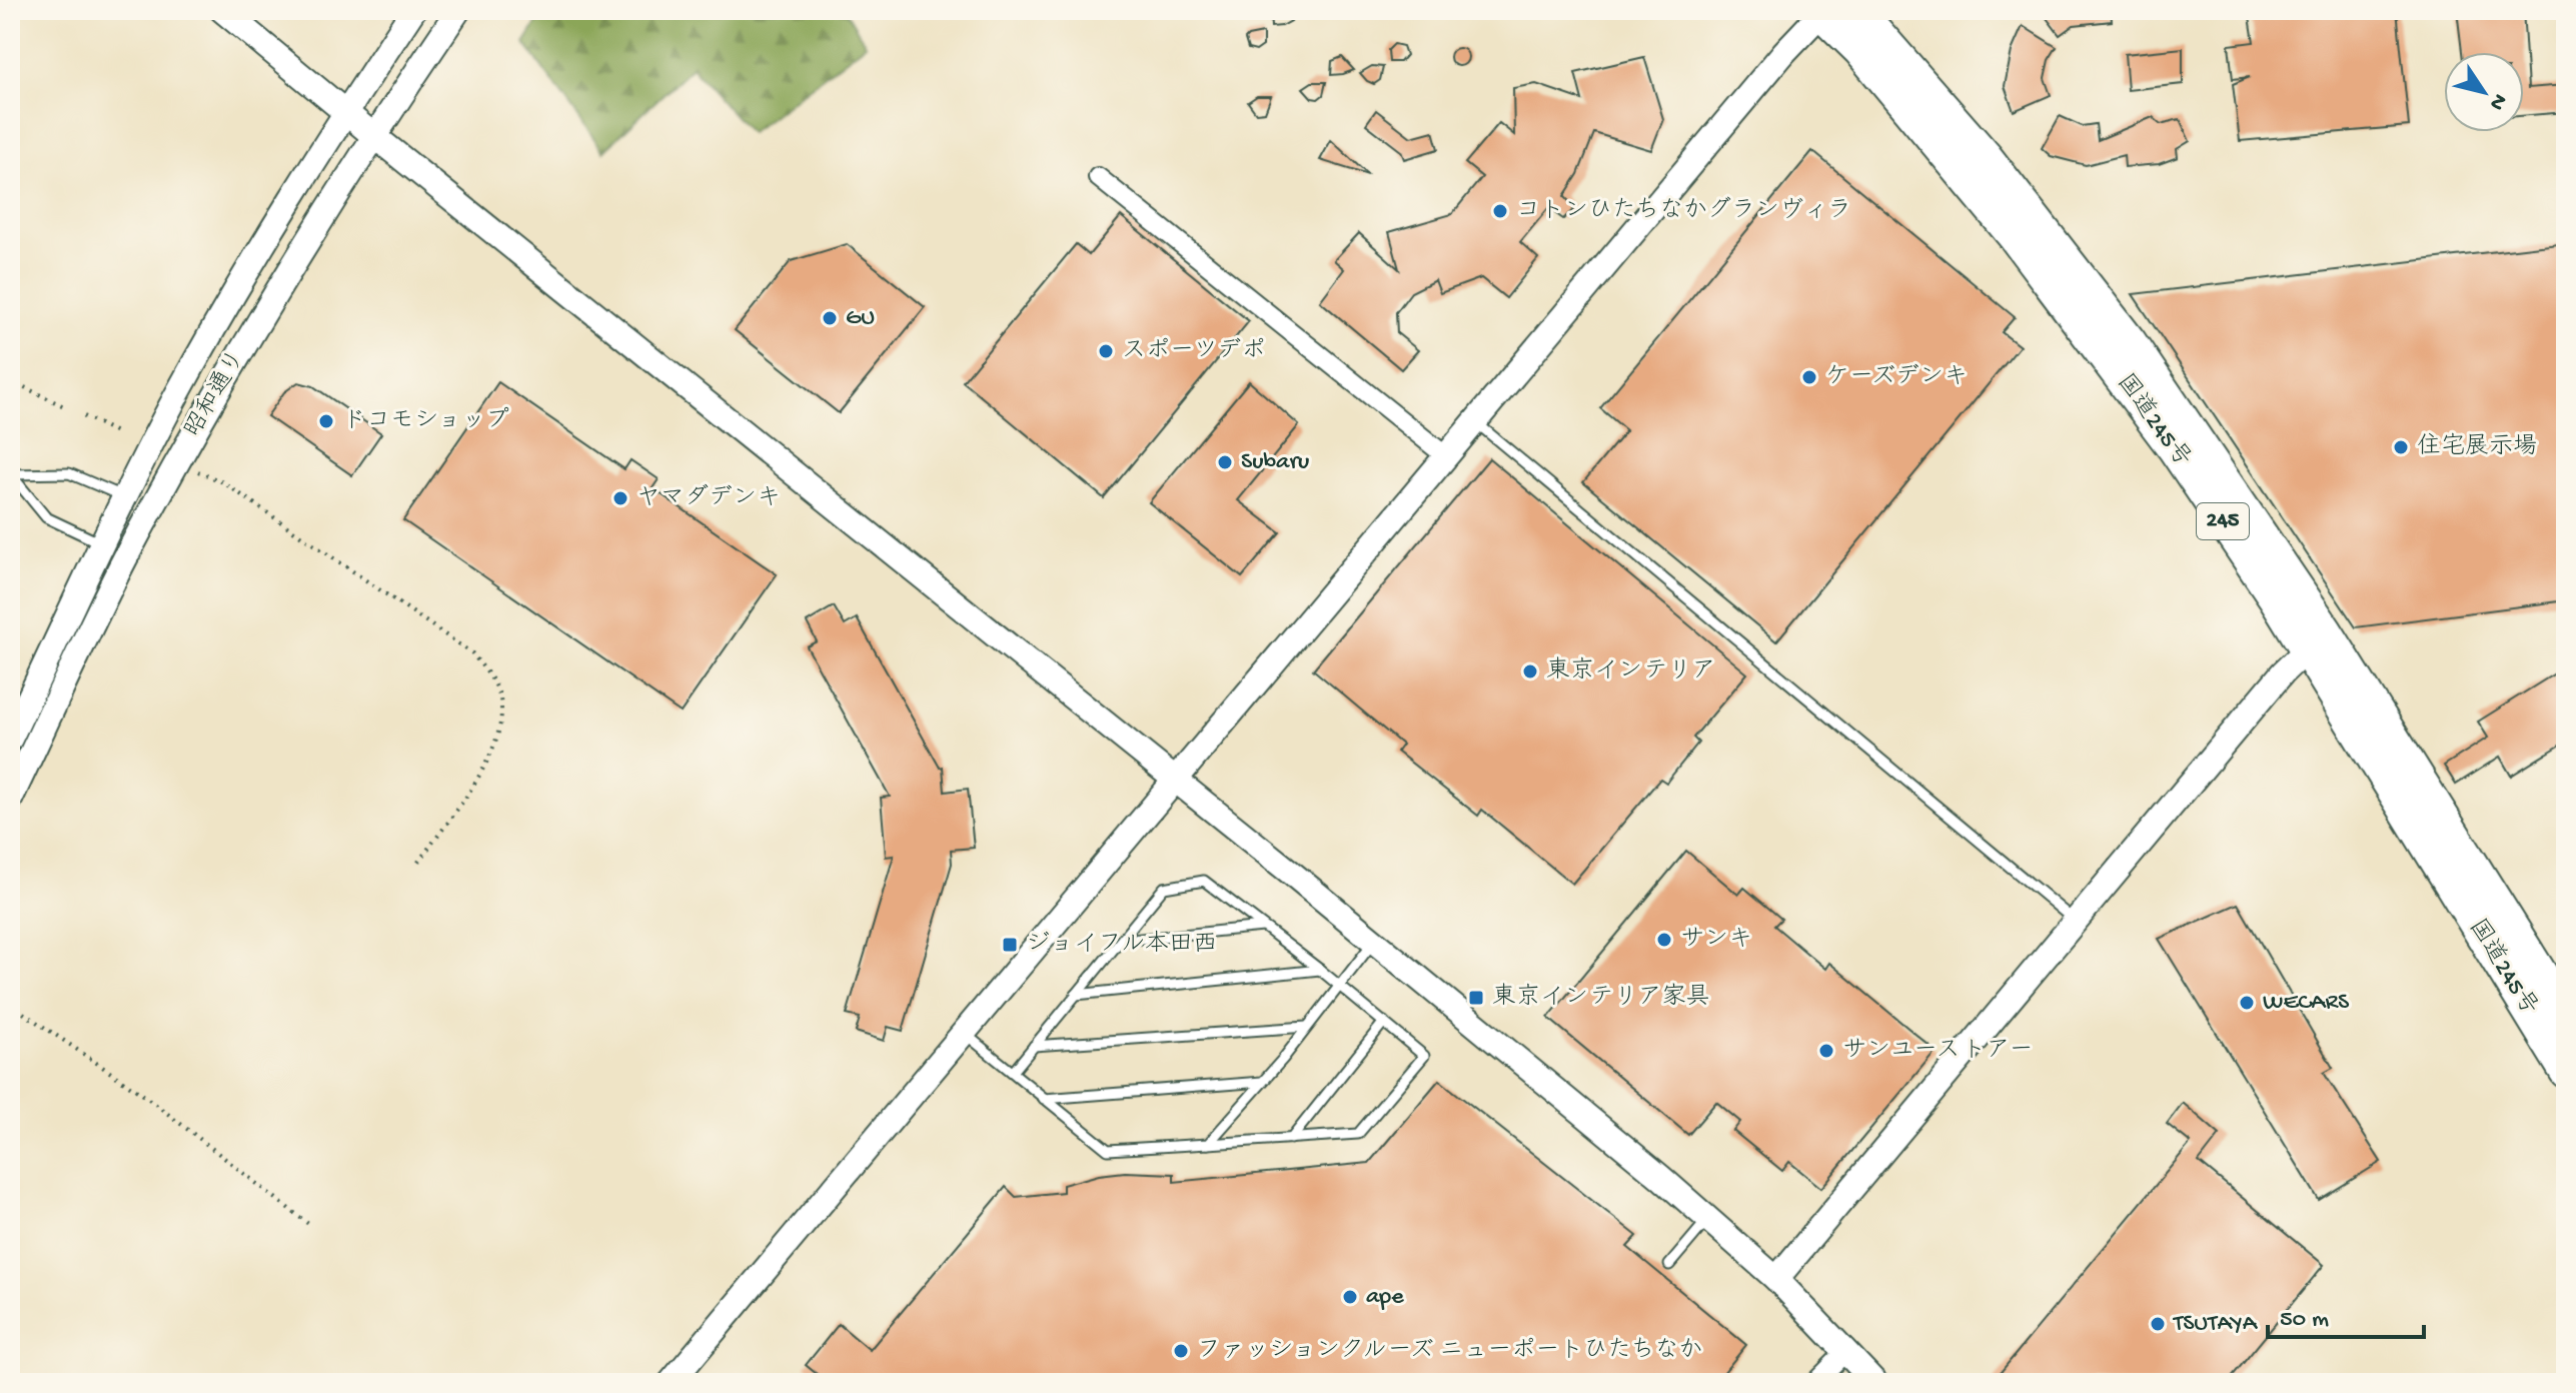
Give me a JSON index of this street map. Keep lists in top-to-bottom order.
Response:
{
  "streets": {
    "highway": ["国道245号", "245"],
    "street": ["昭和通り"]
  },
  "places": {
    "other": [
      "コトンひたちなかグランヴィラ",
      "GU",
      "スポーツデポ",
      "ケーズデンキ",
      "ドコモショップ",
      "住宅展示場",
      "Subaru",
      "ヤマダデンキ",
      "東京インテリア",
      "サンキ",
      "WECARS",
      "サンユーストアー",
      "ape",
      "TSUTAYA",
      "ファッションクルーズ ニューポートひたちなか"
    ],
    "transit": ["ジョイフル本田西", "東京インテリア家具"]
  },
  "scale_bar": "50 m",
  "north": "bottom right"
}
